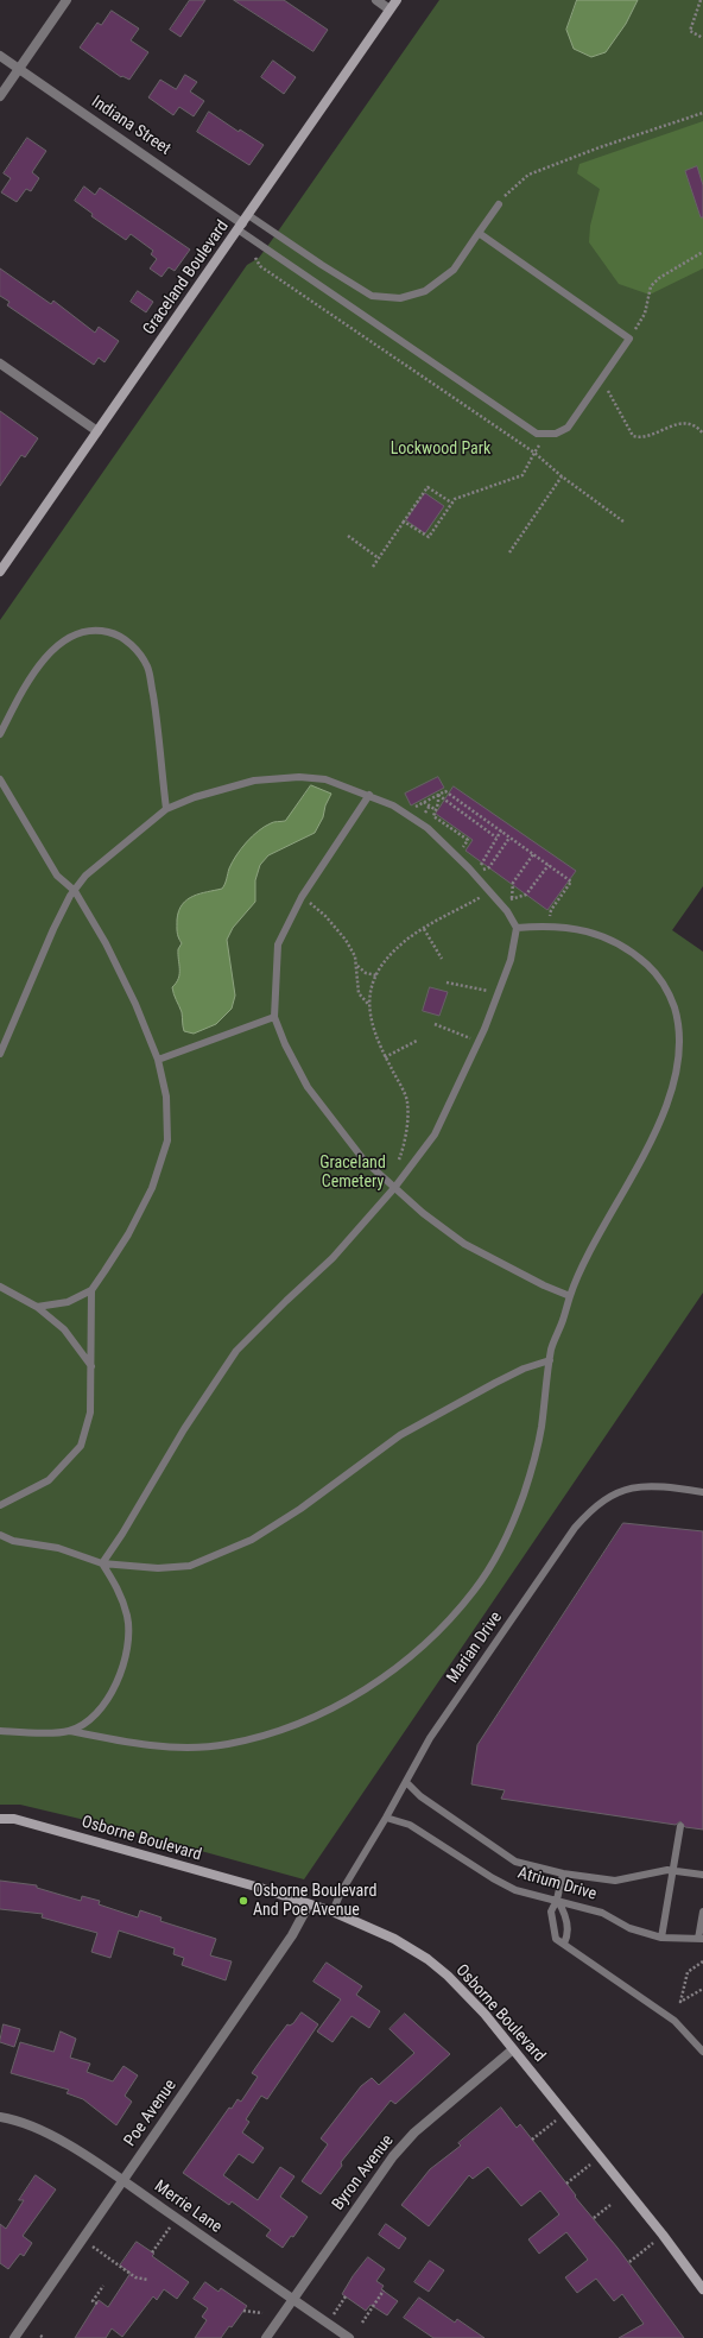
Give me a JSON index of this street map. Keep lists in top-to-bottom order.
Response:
{
  "streets": {
    "street": [
      "Indiana Street",
      "Graceland Boulevard",
      "Osborne Boulevard",
      "Poe Avenue",
      "Byron Avenue",
      "Merrie Lane"
    ],
    "lane": ["Marian Drive", "Atrium Drive"]
  },
  "crossings": [
    ["Indiana Street", "Graceland Boulevard"],
    ["Marian Drive", "Osborne Boulevard"],
    ["Marian Drive", "Atrium Drive"],
    ["Osborne Boulevard", "Poe Avenue"],
    ["Osborne Boulevard", "Byron Avenue"],
    ["Poe Avenue", "Merrie Lane"],
    ["Byron Avenue", "Merrie Lane"]
  ],
  "parks": ["Lockwood Park", "Graceland Cemetery"],
  "places": ["Osborne Boulevard And Poe Avenue"]
}
